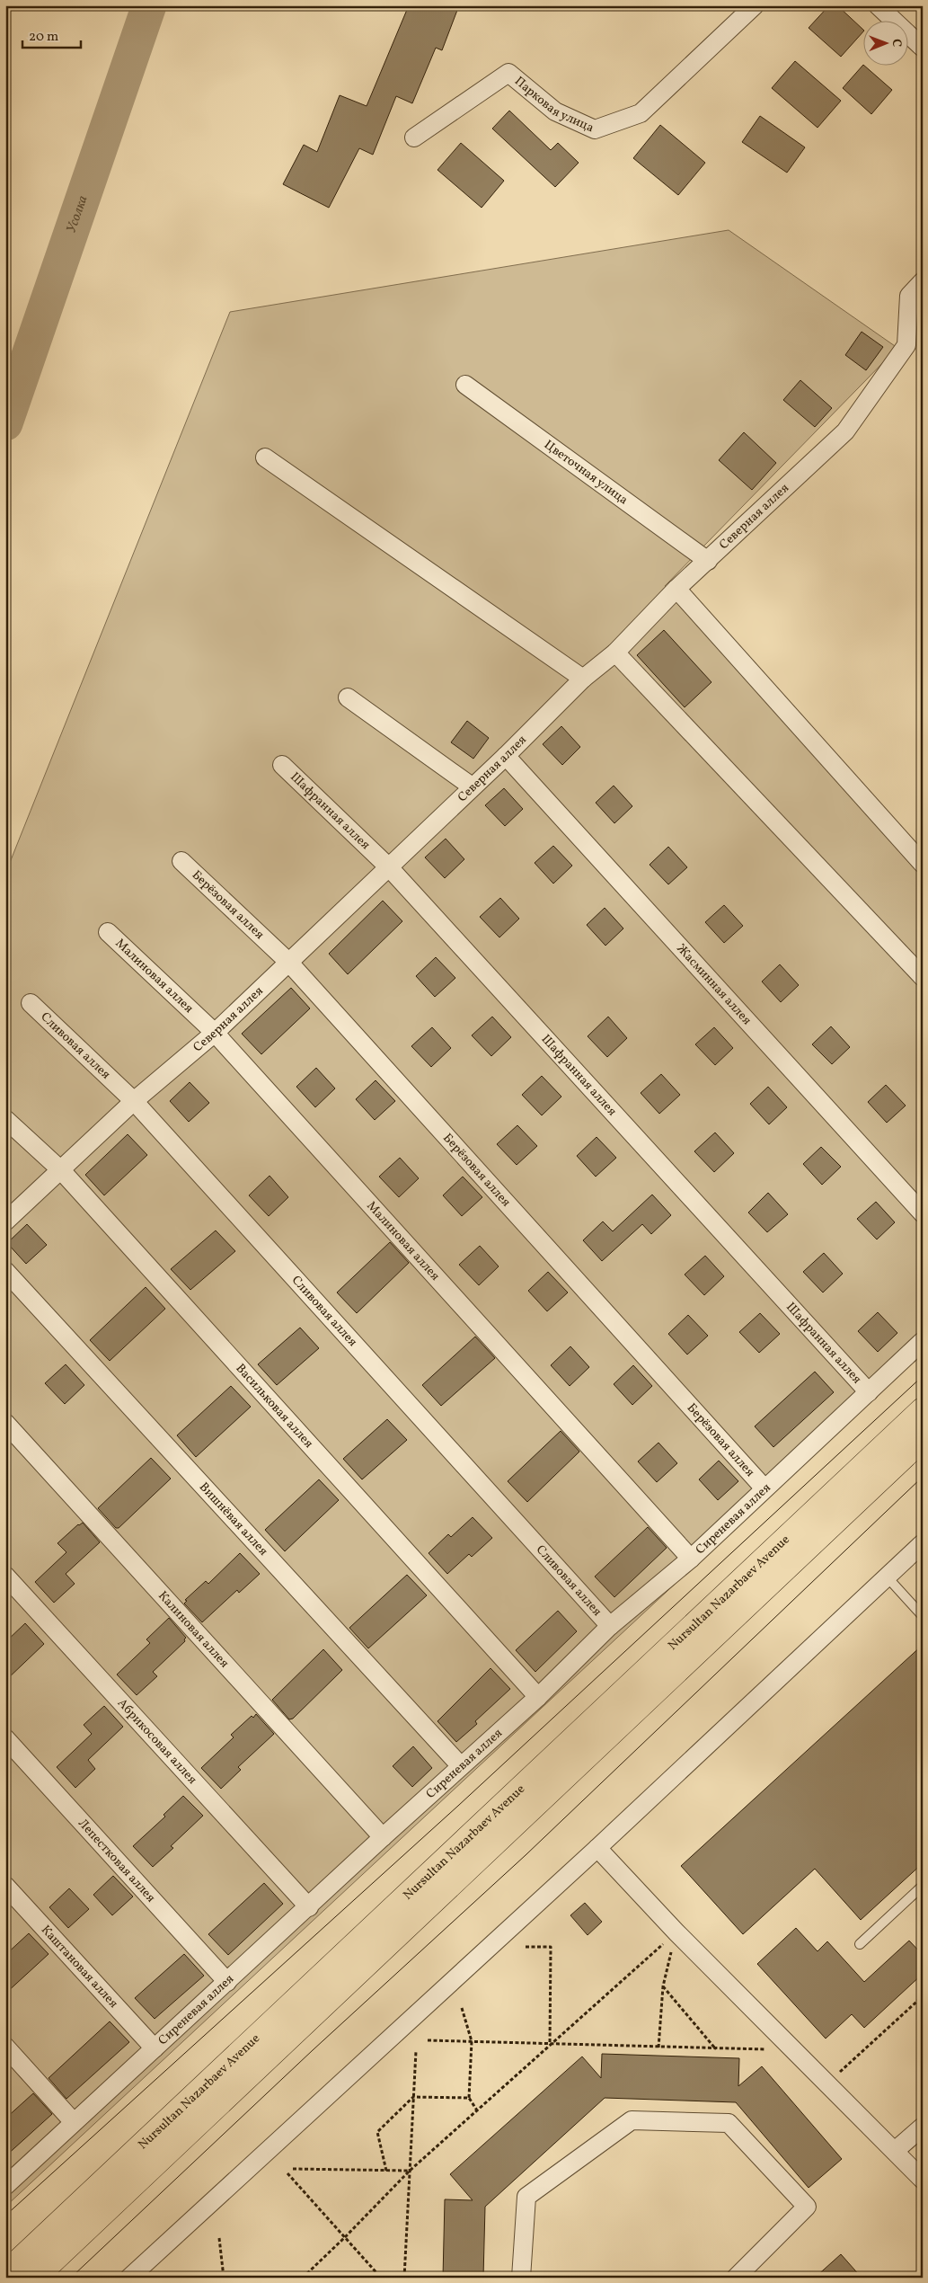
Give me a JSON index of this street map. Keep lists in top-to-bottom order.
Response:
{
  "streets": {
    "main road": ["Nursultan Nazarbaev Avenue"],
    "street": [
      "Парковая улица",
      "Цветочная улица",
      "Северная аллея",
      "Шафранная аллея",
      "Берёзовая аллея",
      "Малиновая аллея",
      "Жасминная аллея",
      "Сливовая аллея",
      "Васильковая аллея",
      "Сиреневая аллея",
      "Вишнёвая аллея",
      "Калиновая аллея",
      "Абрикосовая аллея",
      "Лепестковая аллея",
      "Каштановая аллея"
    ]
  },
  "crossings": [
    ["Цветочная улица", "Северная аллея"],
    ["Северная аллея", "Шафранная аллея"],
    ["Северная аллея", "Берёзовая аллея"],
    ["Северная аллея", "Малиновая аллея"],
    ["Северная аллея", "Жасминная аллея"],
    ["Северная аллея", "Сливовая аллея"],
    ["Северная аллея", "Васильковая аллея"],
    ["Шафранная аллея", "Сиреневая аллея"],
    ["Берёзовая аллея", "Сиреневая аллея"],
    ["Малиновая аллея", "Сиреневая аллея"],
    ["Сливовая аллея", "Сиреневая аллея"],
    ["Васильковая аллея", "Сиреневая аллея"],
    ["Сиреневая аллея", "Вишнёвая аллея"],
    ["Сиреневая аллея", "Калиновая аллея"],
    ["Сиреневая аллея", "Абрикосовая аллея"],
    ["Сиреневая аллея", "Лепестковая аллея"],
    ["Сиреневая аллея", "Каштановая аллея"]
  ],
  "water": ["Усолка"],
  "scale_bar": "20 m",
  "north": "right"
}
